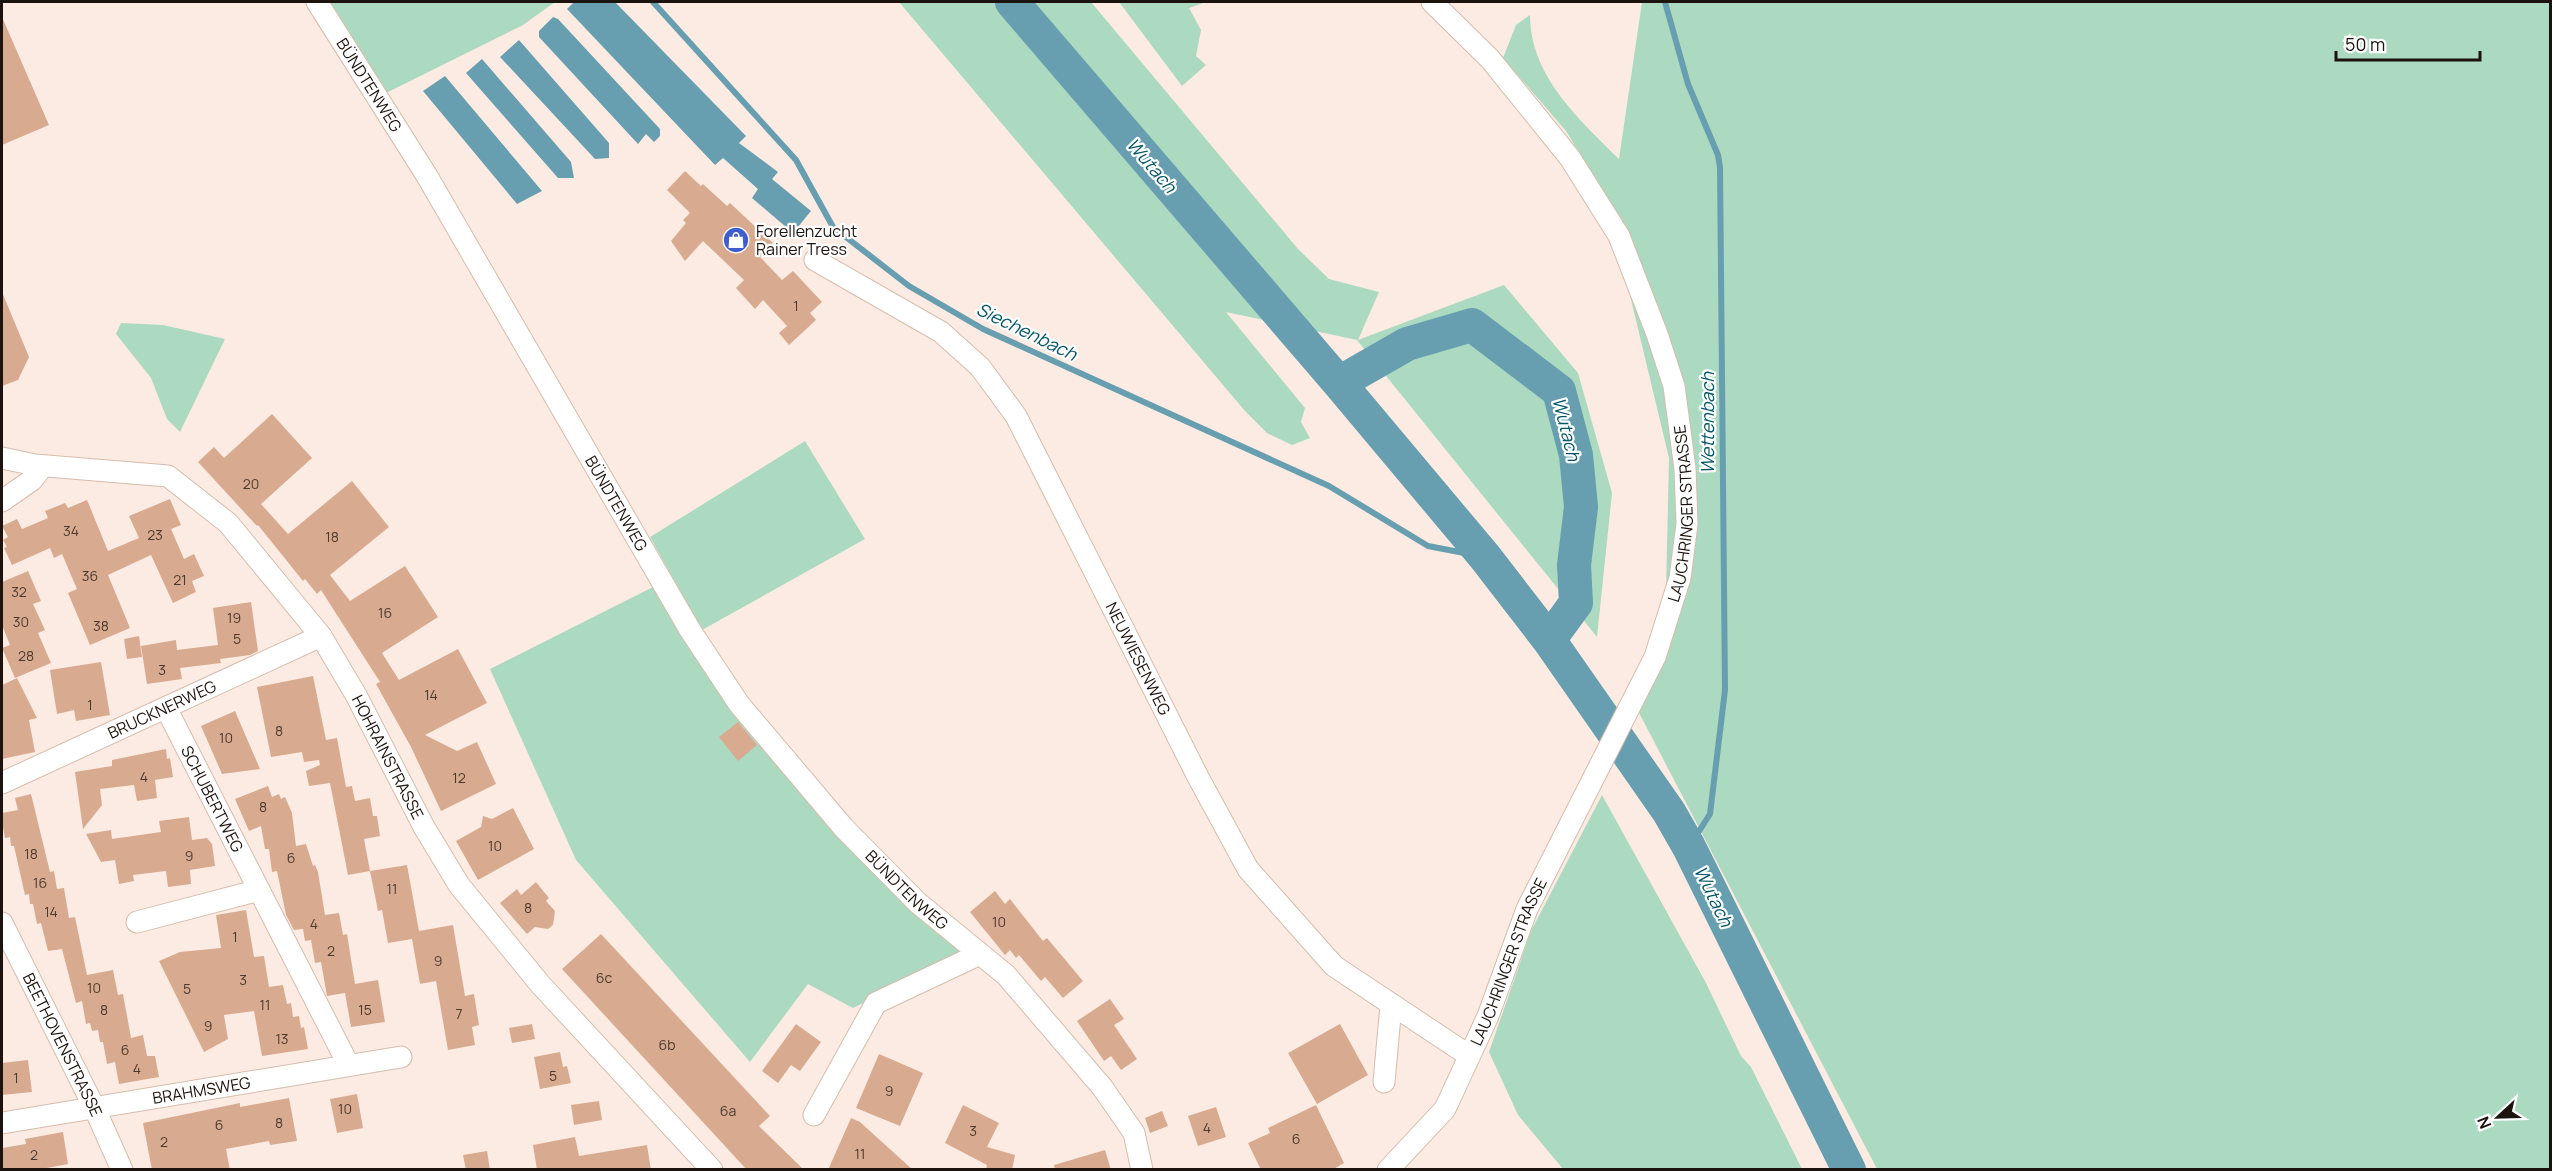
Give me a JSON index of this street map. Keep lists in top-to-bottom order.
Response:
{
  "streets": {
    "street": [
      "BÜNDTENWEG",
      "LAUCHRINGER STRASSE",
      "NEUWIESENWEG",
      "BRUCKNERWEG",
      "HOHRAINSTRASSE",
      "SCHUBERTWEG",
      "BEETHOVENSTRASSE",
      "BRAHMSWEG"
    ]
  },
  "crossings": [
    ["LAUCHRINGER STRASSE", "NEUWIESENWEG"],
    ["BRUCKNERWEG", "HOHRAINSTRASSE"],
    ["BRUCKNERWEG", "SCHUBERTWEG"],
    ["SCHUBERTWEG", "BRAHMSWEG"],
    ["BEETHOVENSTRASSE", "BRAHMSWEG"]
  ],
  "water": ["Wutach", "Siechenbach", "Wettenbach"],
  "places": {
    "shop": ["Forellenzucht Rainer Tress"]
  },
  "house_numbers": [
    "1",
    "20",
    "34",
    "23",
    "18",
    "36",
    "21",
    "32",
    "16",
    "19",
    "30",
    "38",
    "5",
    "28",
    "3",
    "14",
    "1",
    "8",
    "10",
    "4",
    "12",
    "8",
    "10",
    "18",
    "9",
    "6",
    "16",
    "11",
    "8",
    "14",
    "10",
    "4",
    "1",
    "2",
    "9",
    "6c",
    "3",
    "10",
    "5",
    "11",
    "8",
    "15",
    "7",
    "9",
    "13",
    "6b",
    "6",
    "4",
    "5",
    "1",
    "9",
    "10",
    "6a",
    "8",
    "6",
    "4",
    "3",
    "6",
    "2",
    "11",
    "2"
  ],
  "scale_bar": "50 m",
  "north": "left"
}
